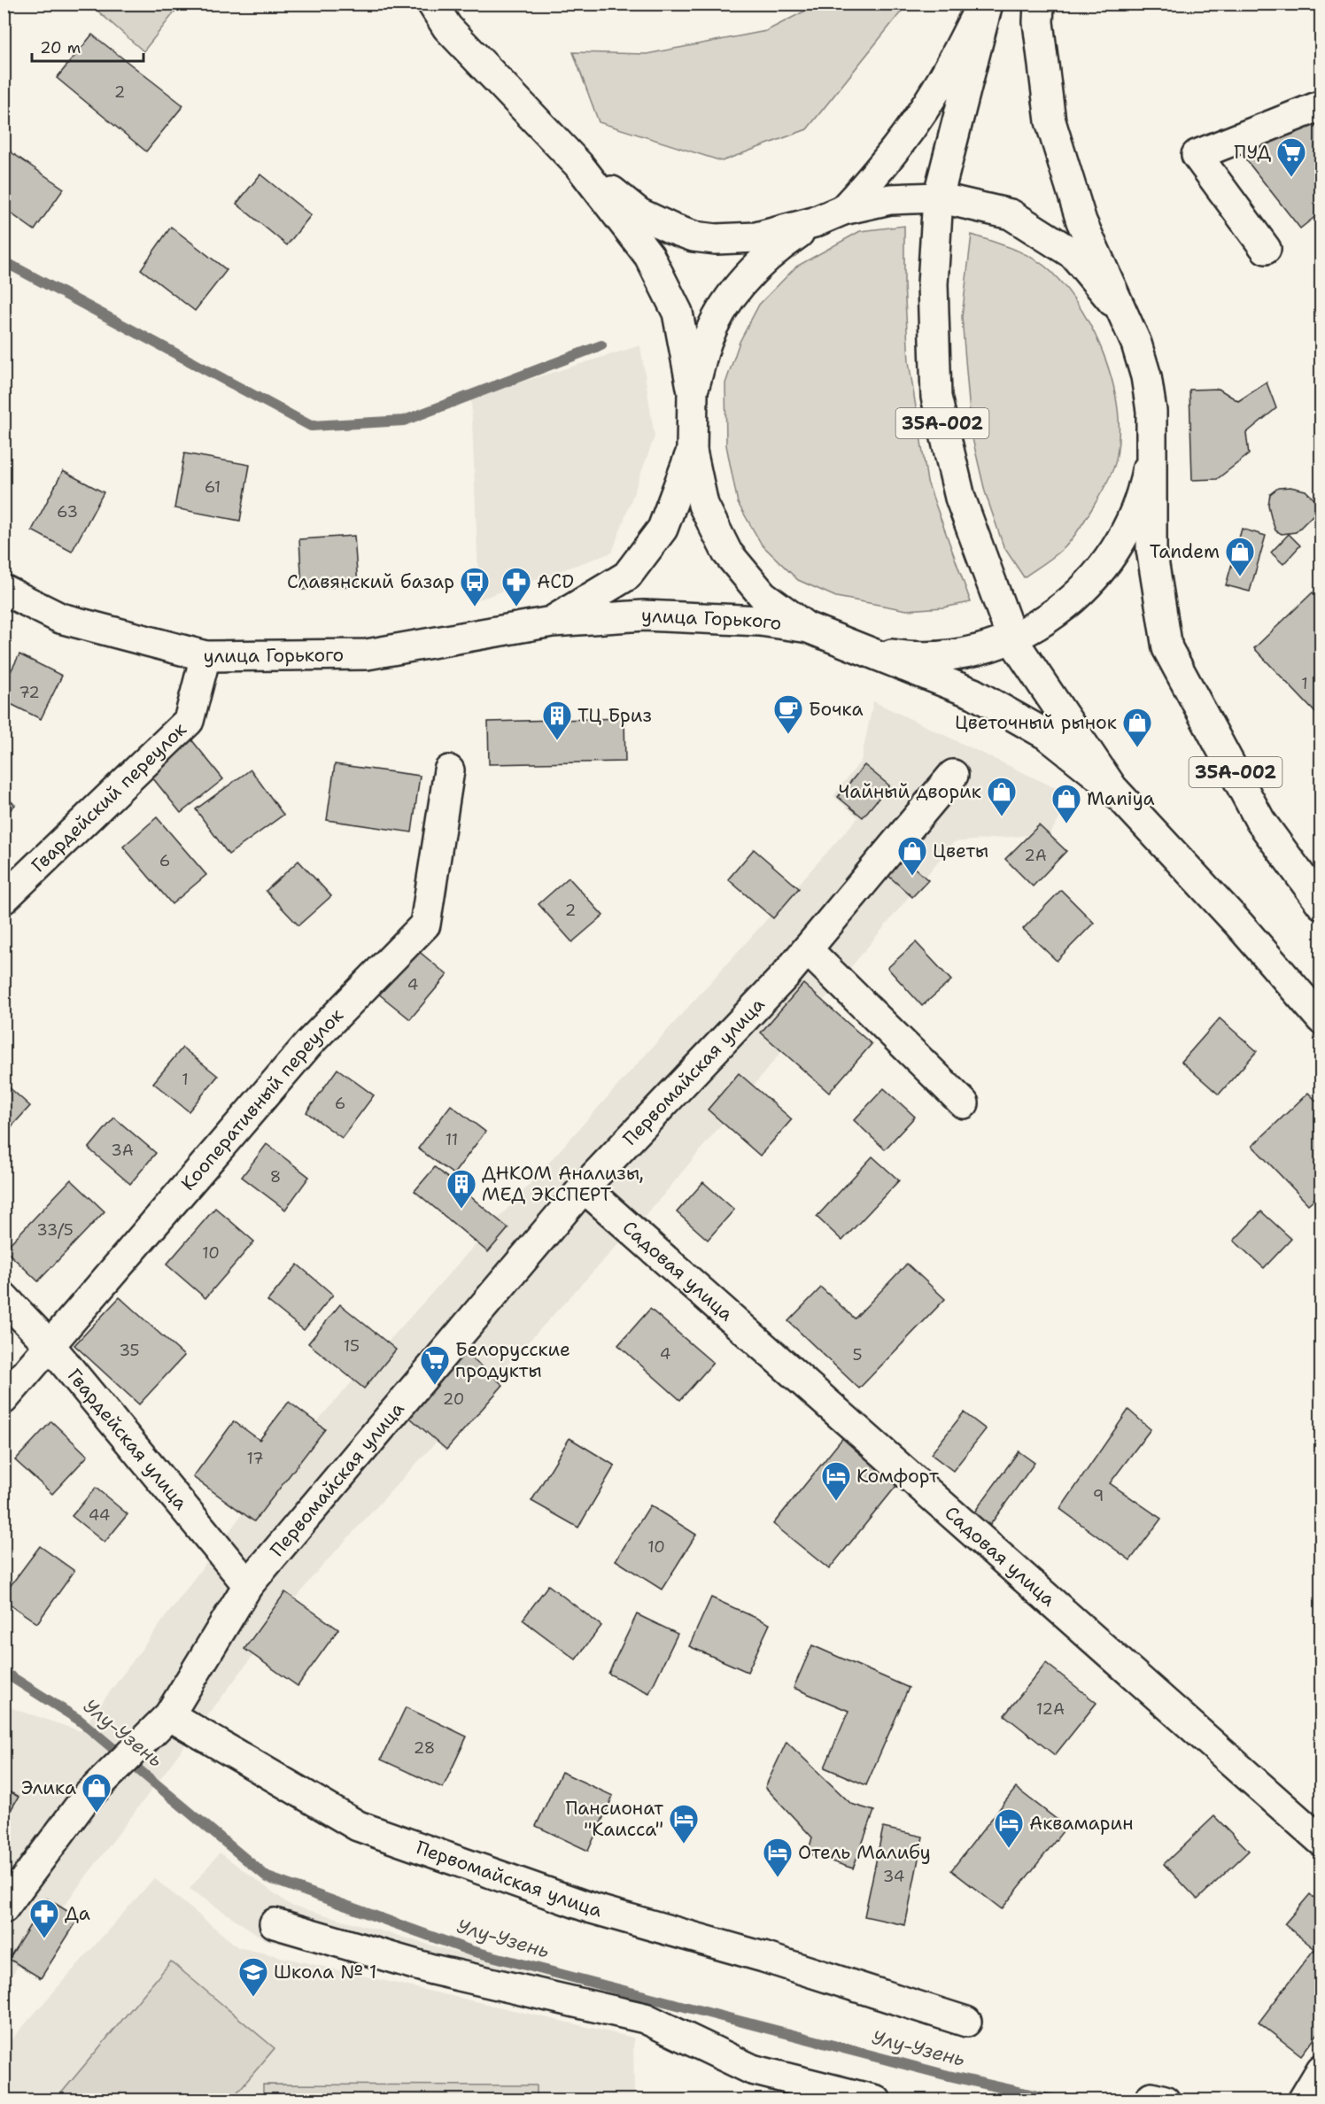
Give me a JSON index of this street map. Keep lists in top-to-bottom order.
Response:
{
  "streets": {
    "main road": [
      "35А-002",
      "улица Горького",
      "Гвардейский переулок",
      "Первомайская улица",
      "Кооперативный переулок",
      "Садовая улица",
      "Гвардейская улица"
    ]
  },
  "crossings": [
    ["35А-002", "улица Горького"],
    ["улица Горького", "Гвардейский переулок"],
    ["Первомайская улица", "Садовая улица"],
    ["Первомайская улица", "Гвардейская улица"],
    ["Кооперативный переулок", "Гвардейская улица"]
  ],
  "water": ["Улу-Узень"],
  "places": {
    "supermarket": ["ПУД", "Белорусские продукты"],
    "shop": [
      "Tandem",
      "Цветочный рынок",
      "Чайный дворик",
      "Maniya",
      "Цветы",
      "Элика"
    ],
    "bus stop": ["Славянский базар"],
    "pharmacy": ["ACD", "Да"],
    "cafe": ["Бочка"],
    "building": ["ТЦ Бриз", "ДНКОМ Анализы, МЕД ЭКСПЕРТ"],
    "hotel": [
      "Комфорт",
      "Пансионат \"Каисса\"",
      "Аквамарин",
      "Отель Малибу"
    ],
    "school or university": ["Школа № 1"]
  },
  "house_numbers": [
    "2",
    "61",
    "63",
    "1",
    "72",
    "2А",
    "6",
    "2",
    "4",
    "1",
    "6",
    "11",
    "3А",
    "8",
    "33/5",
    "10",
    "15",
    "35",
    "4",
    "5",
    "20",
    "17",
    "9",
    "44",
    "10",
    "12А",
    "28",
    "34"
  ],
  "scale_bar": "20 m"
}
